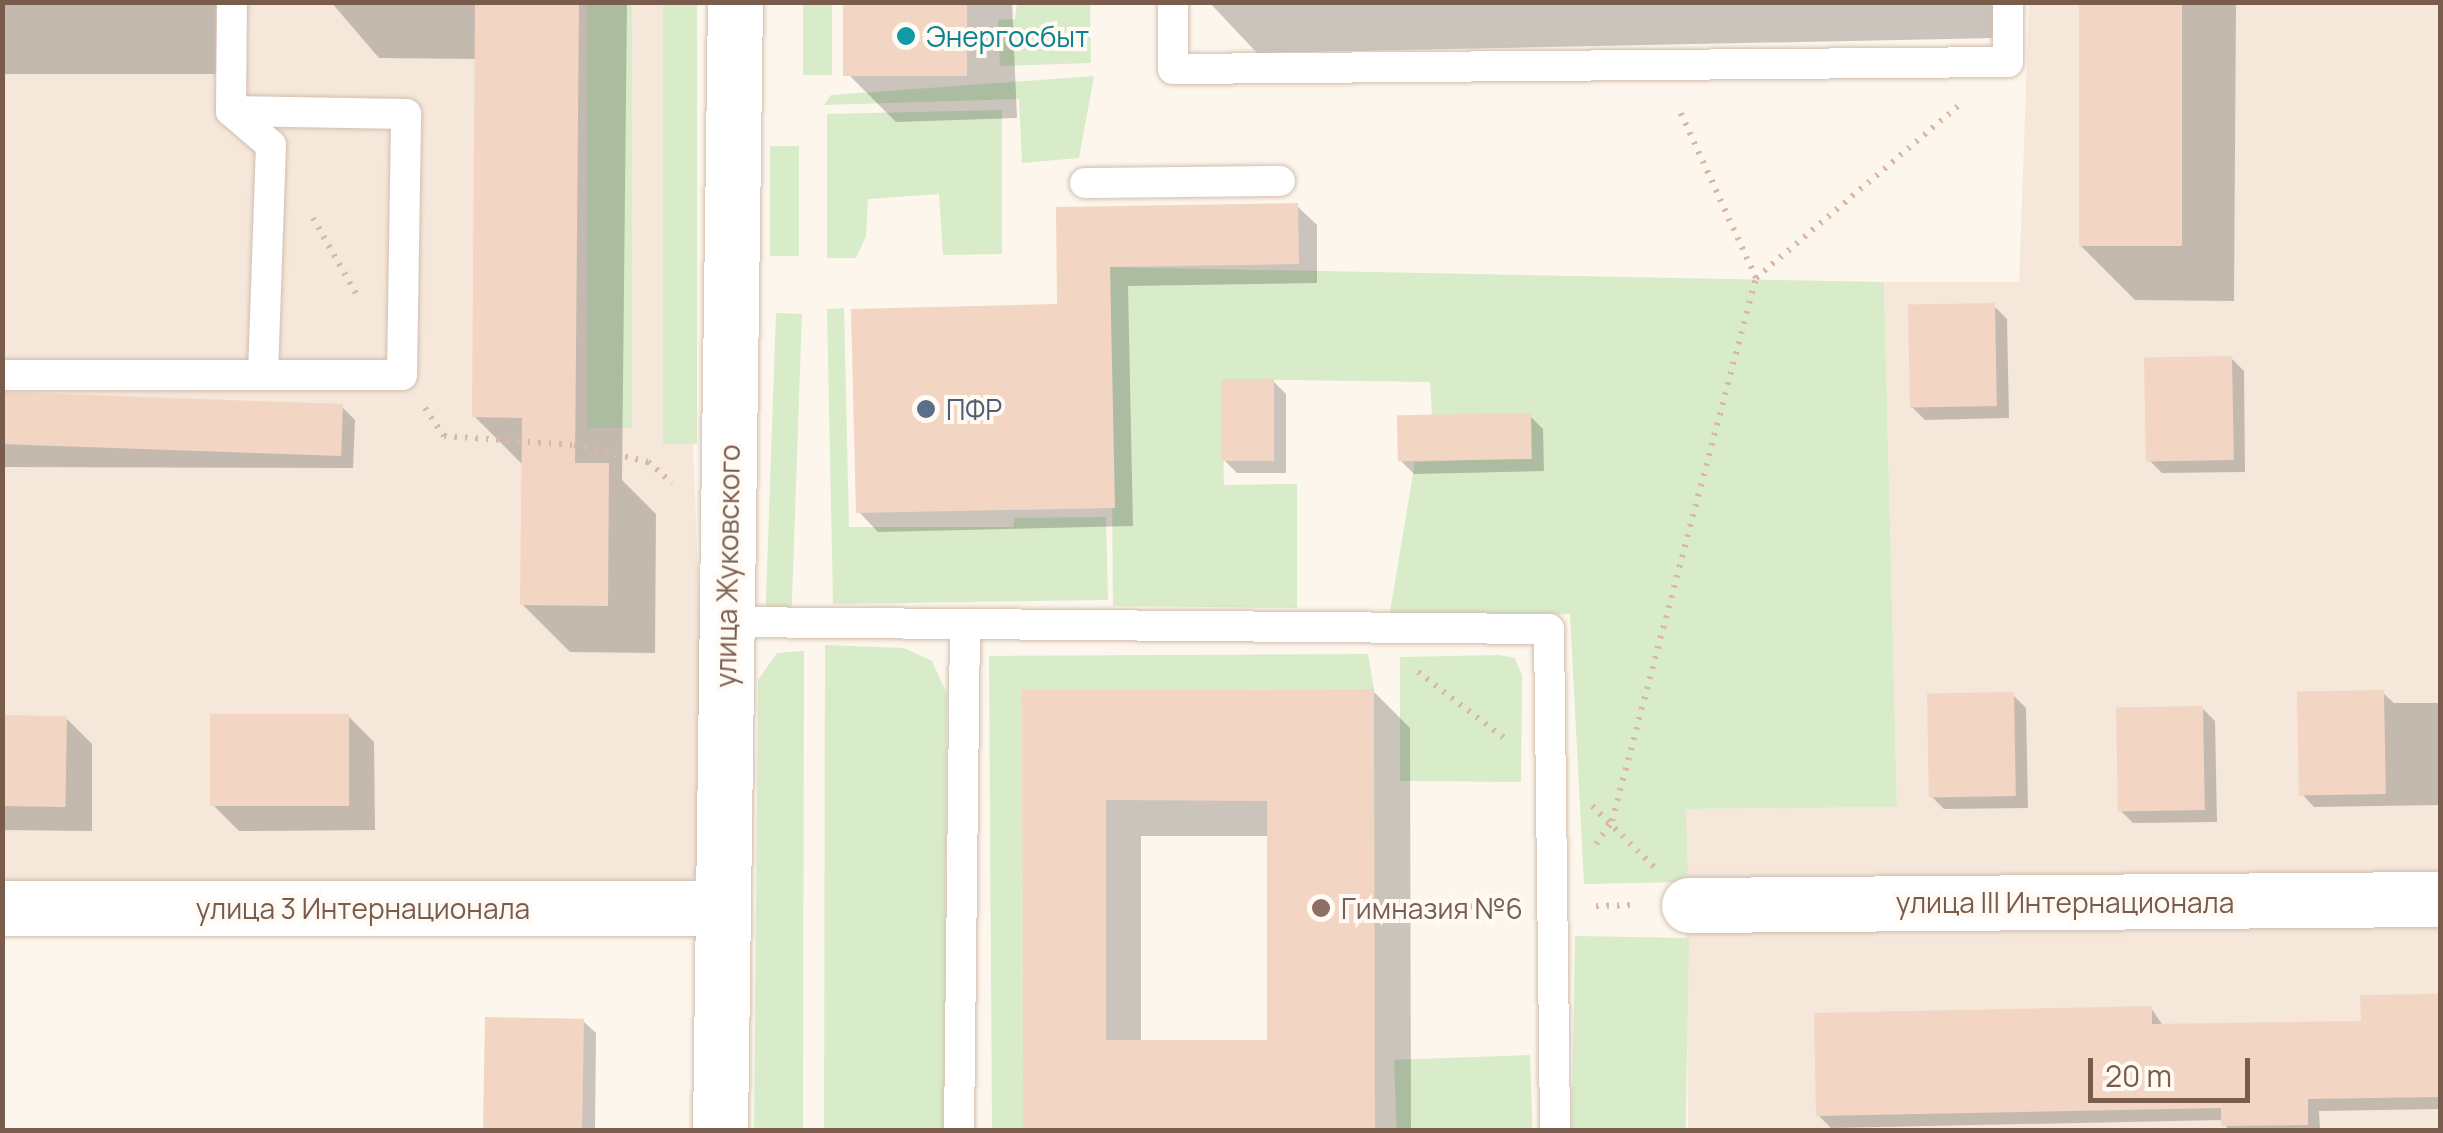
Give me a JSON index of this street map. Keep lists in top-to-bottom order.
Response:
{
  "streets": {
    "street": ["улица Жуковского", "улица III Интернационала", "улица 3 Интернационала"]
  },
  "crossings": [
    ["улица Жуковского", "улица 3 Интернационала"]
  ],
  "places": ["Энергосбыт", "ПФР", "Гимназия №6"],
  "scale_bar": "20 m"
}
